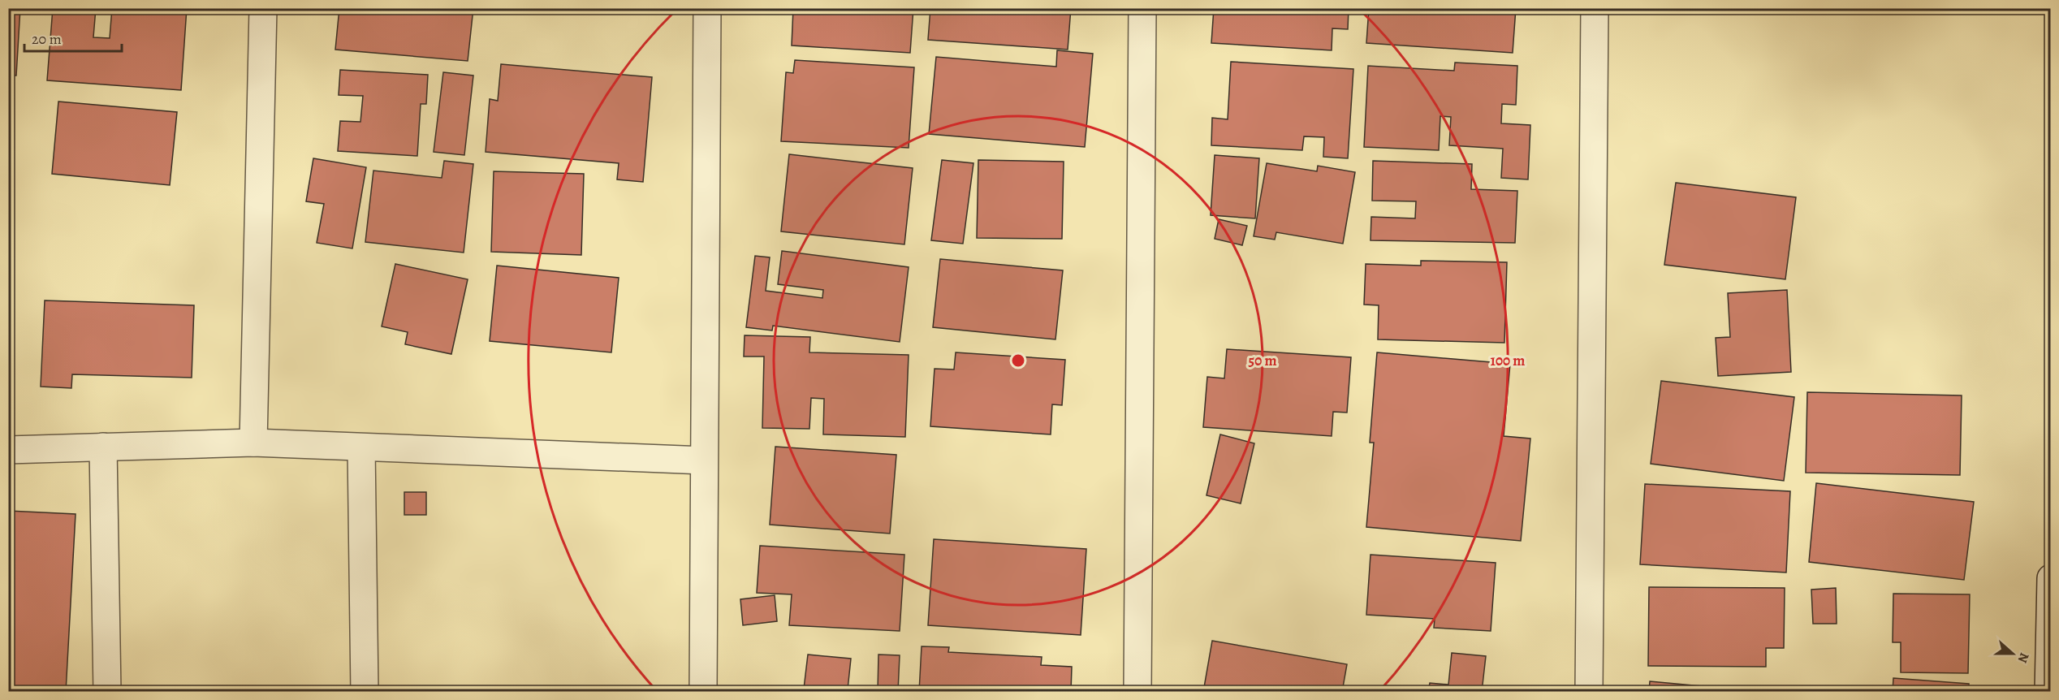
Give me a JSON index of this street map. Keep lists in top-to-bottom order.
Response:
{
  "scale_bar": "20 m",
  "north": "right",
  "rings": ["50 m", "100 m"]
}
